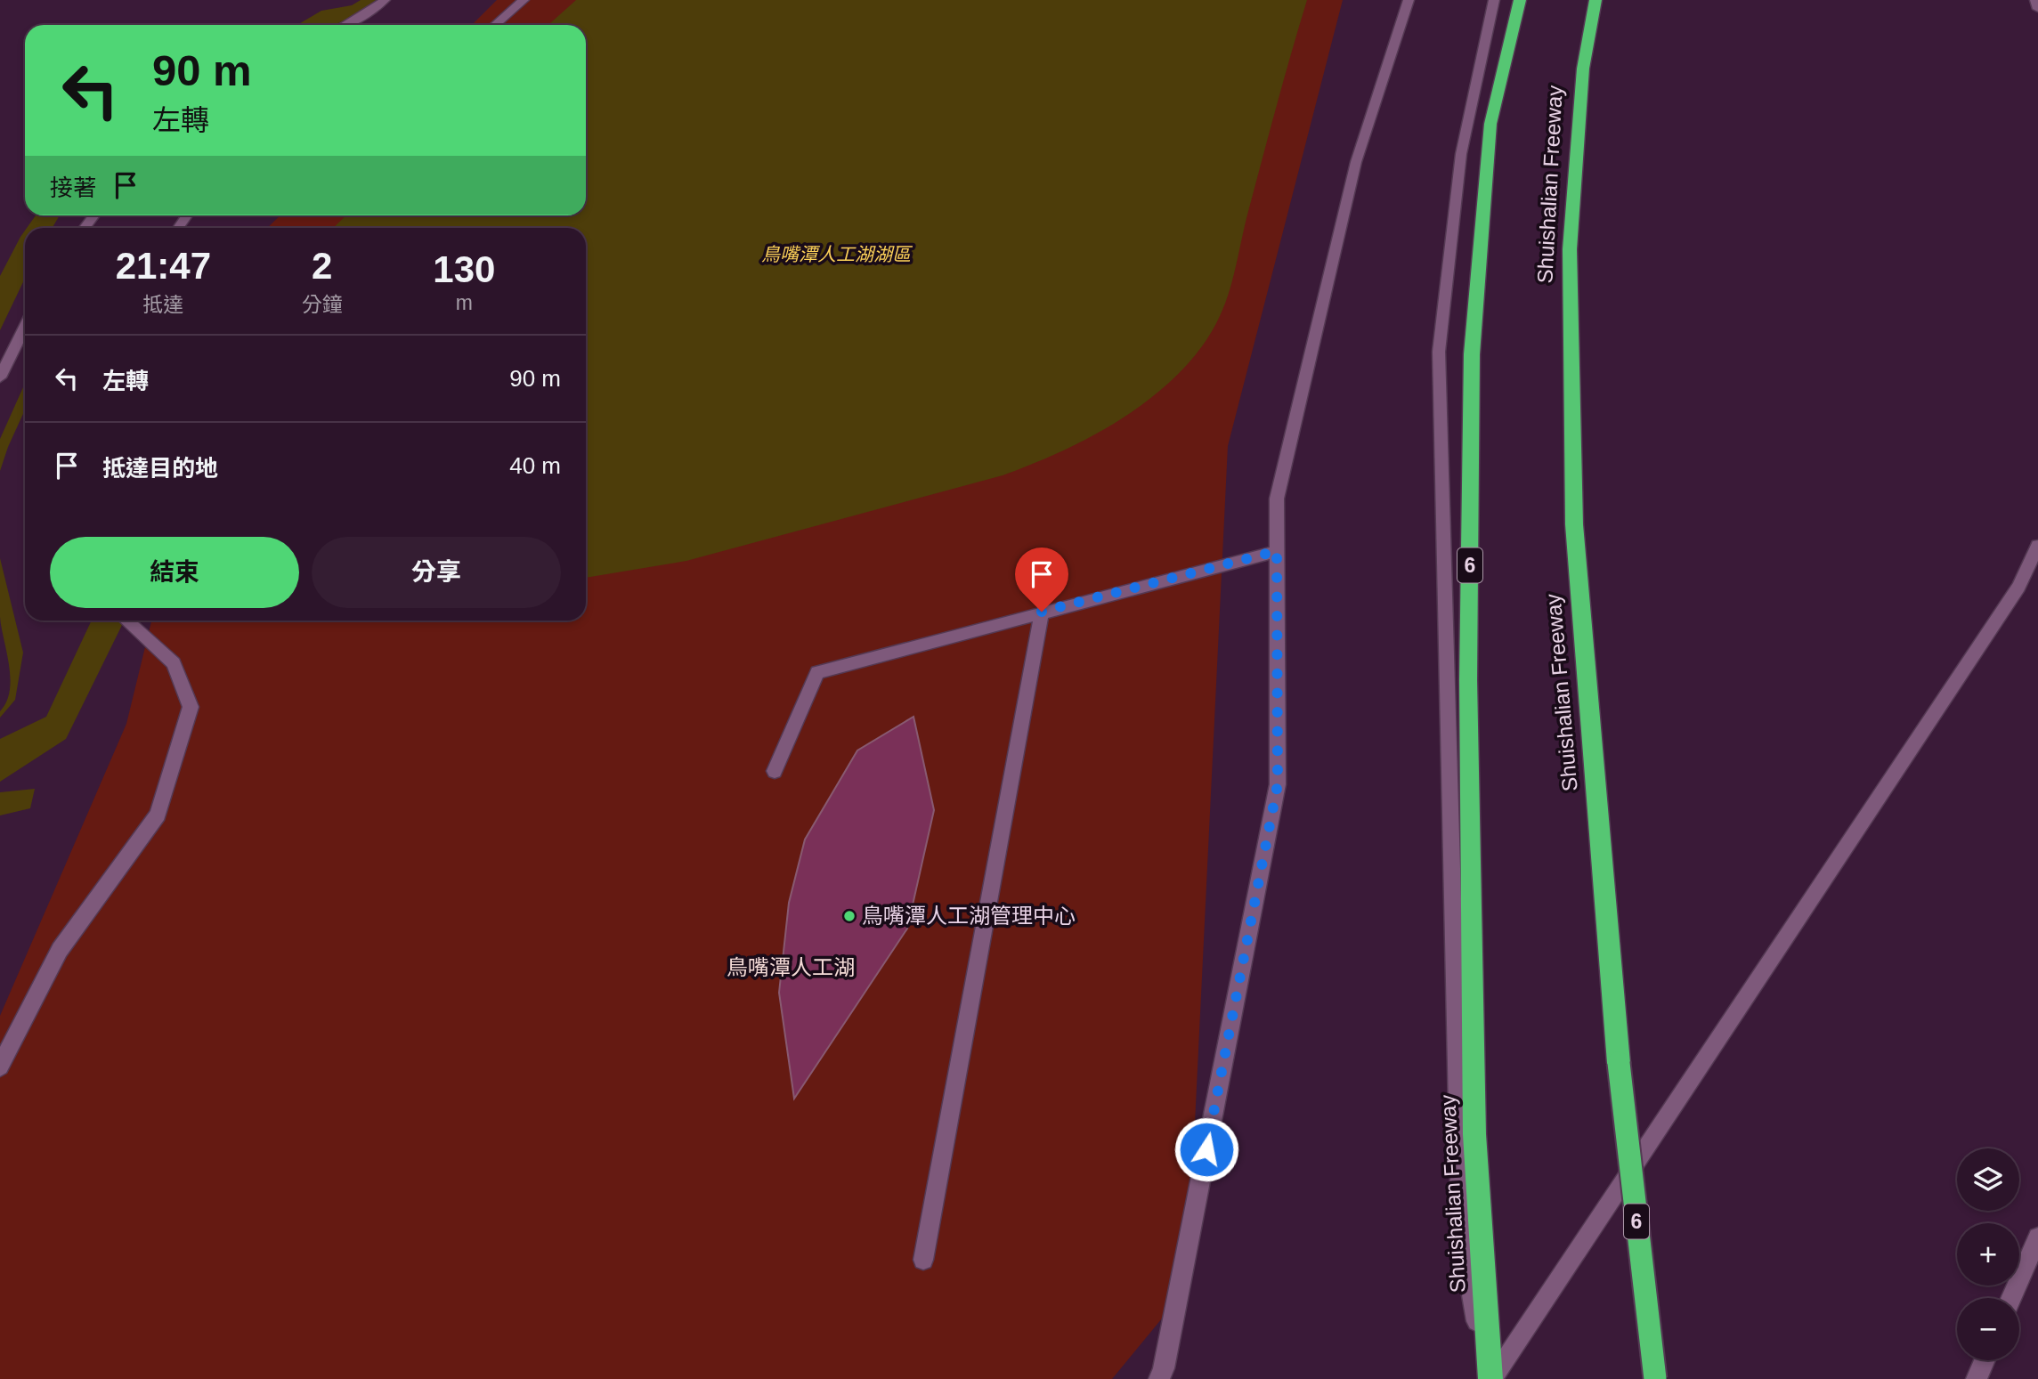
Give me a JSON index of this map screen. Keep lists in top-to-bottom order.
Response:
{
  "streets": {
    "highway": ["Shuishalian Freeway", "6"]
  },
  "water": ["鳥嘴潭人工湖湖區"],
  "parks": ["鳥嘴潭人工湖"],
  "places": ["鳥嘴潭人工湖管理中心"],
  "page": {
    "turn": ["90 m", "左轉"],
    "then": "接著",
    "eta": [
      "21:47",
      "抵達",
      "2",
      "分鐘",
      "130",
      "m"
    ],
    "list": [
      {
        "name": "左轉",
        "value": "90 m"
      },
      {
        "name": "抵達目的地",
        "value": "40 m"
      }
    ],
    "buttons": ["結束", "分享"],
    "map_buttons": ["+", "−"]
  }
}
